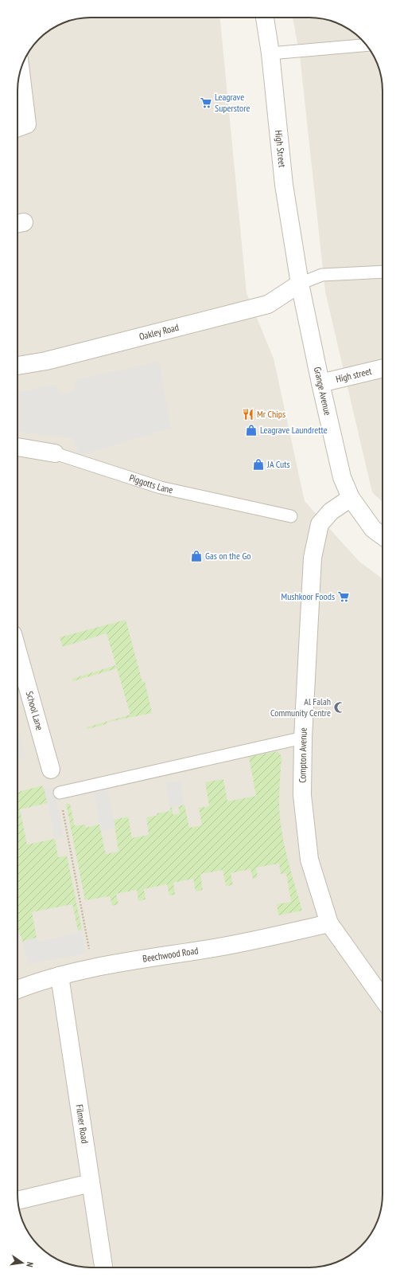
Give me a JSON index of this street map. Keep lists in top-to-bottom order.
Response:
{
  "streets": {
    "street": [
      "High Street",
      "Oakley Road",
      "High street",
      "Grange Avenue",
      "Piggotts Lane",
      "School Lane",
      "Compton Avenue",
      "Beechwood Road",
      "Filmer Road"
    ]
  },
  "crossings": [
    ["High Street", "Oakley Road"],
    ["High Street", "Grange Avenue"],
    ["Oakley Road", "Grange Avenue"],
    ["High street", "Grange Avenue"],
    ["Grange Avenue", "Compton Avenue"],
    ["Compton Avenue", "Beechwood Road"],
    ["Beechwood Road", "Filmer Road"]
  ],
  "places": {
    "supermarket": ["Leagrave Superstore", "Mushkoor Foods"],
    "restaurant": ["Mr Chips"],
    "shop": ["Leagrave Laundrette", "JA Cuts", "Gas on the Go"],
    "mosque": ["Al Falah Community Centre"]
  },
  "north": "right"
}
